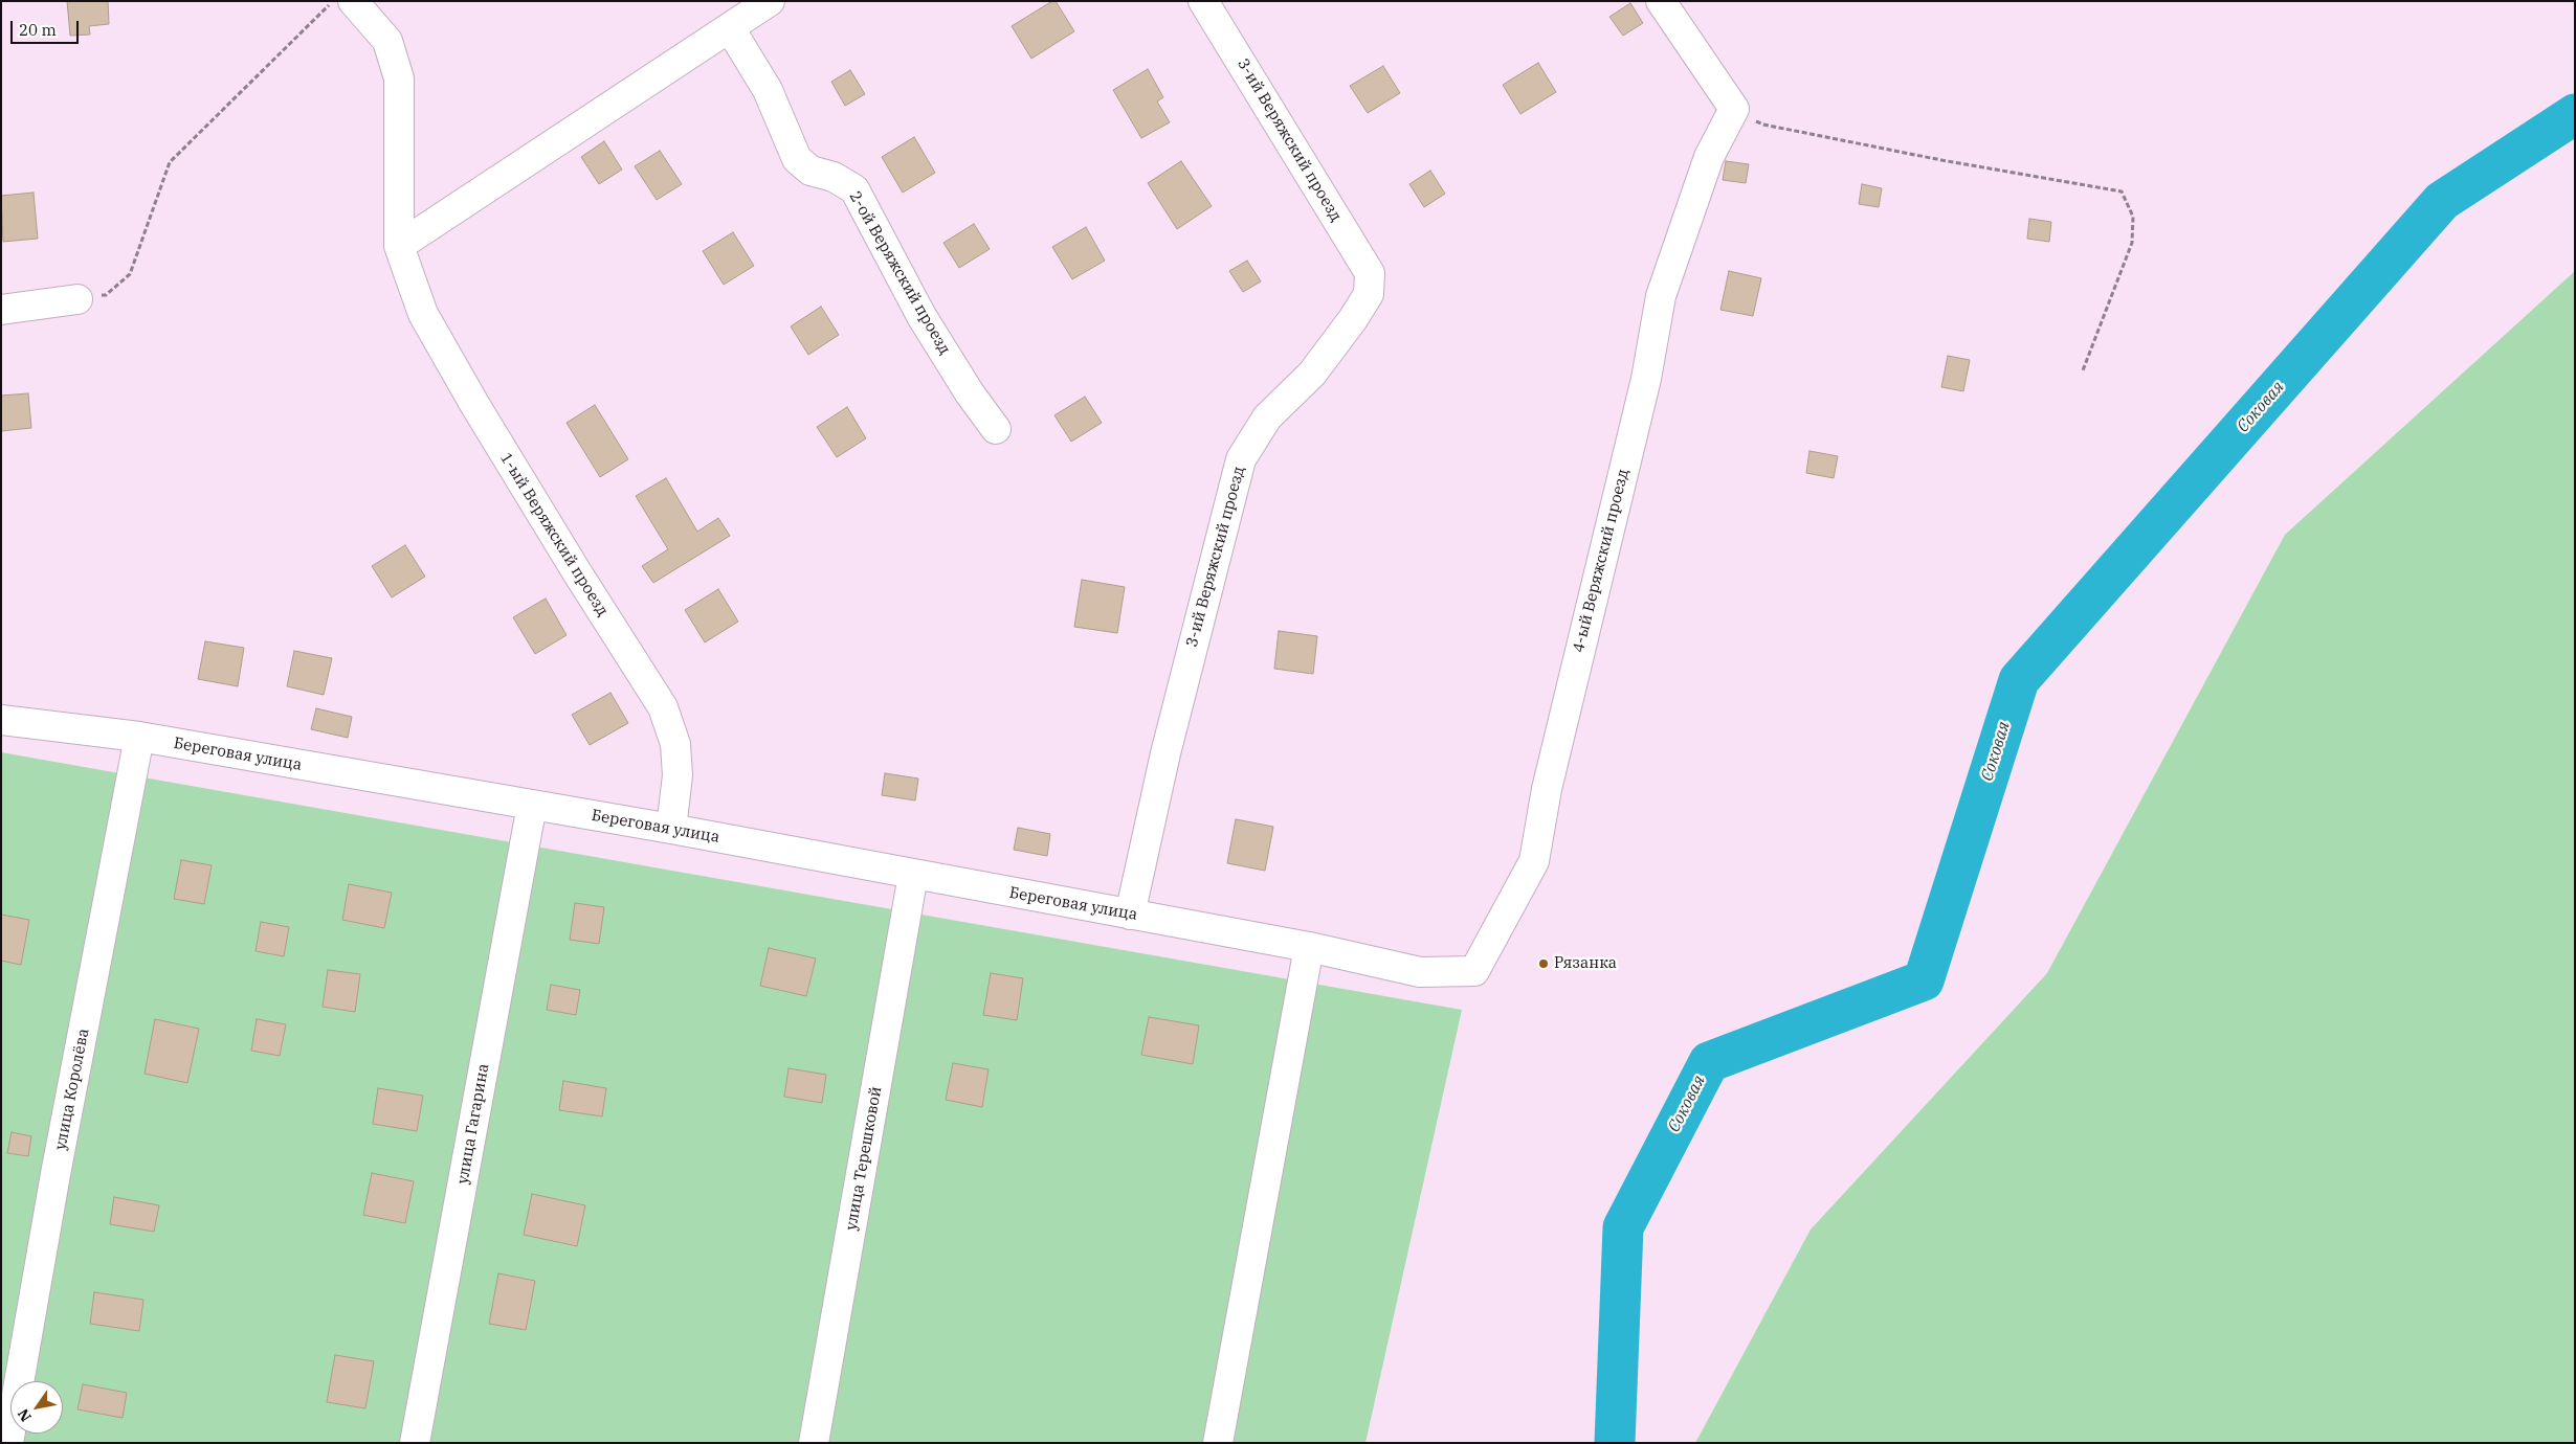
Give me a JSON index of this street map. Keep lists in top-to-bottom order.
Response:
{
  "streets": {
    "street": [
      "3-ий Веряжский проезд",
      "2-ой Веряжский проезд",
      "1-ый Веряжский проезд",
      "4-ый Веряжский проезд",
      "Береговая улица",
      "улица Королёва",
      "улица Гагарина",
      "улица Терешковой"
    ]
  },
  "crossings": [
    ["3-ий Веряжский проезд", "Береговая улица"],
    ["1-ый Веряжский проезд", "Береговая улица"],
    ["4-ый Веряжский проезд", "Береговая улица"],
    ["Береговая улица", "улица Королёва"],
    ["Береговая улица", "улица Гагарина"],
    ["Береговая улица", "улица Терешковой"]
  ],
  "water": ["Соковая"],
  "places": ["Рязанка"],
  "scale_bar": "20 m",
  "north": "bottom left"
}
